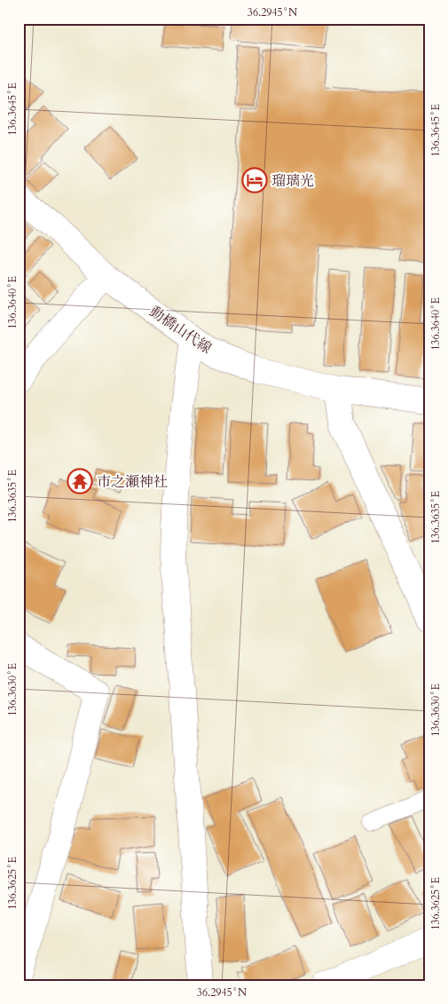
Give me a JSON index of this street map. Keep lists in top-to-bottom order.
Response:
{
  "streets": {
    "street": ["動橋山代線"]
  },
  "places": {
    "hotel": ["瑠璃光"],
    "temple": ["市之瀬神社"]
  },
  "coordinates": [
    "36.2945°N",
    "136.3645°E",
    "136.3640°E",
    "136.3635°E",
    "136.3630°E",
    "136.3625°E"
  ]
}
